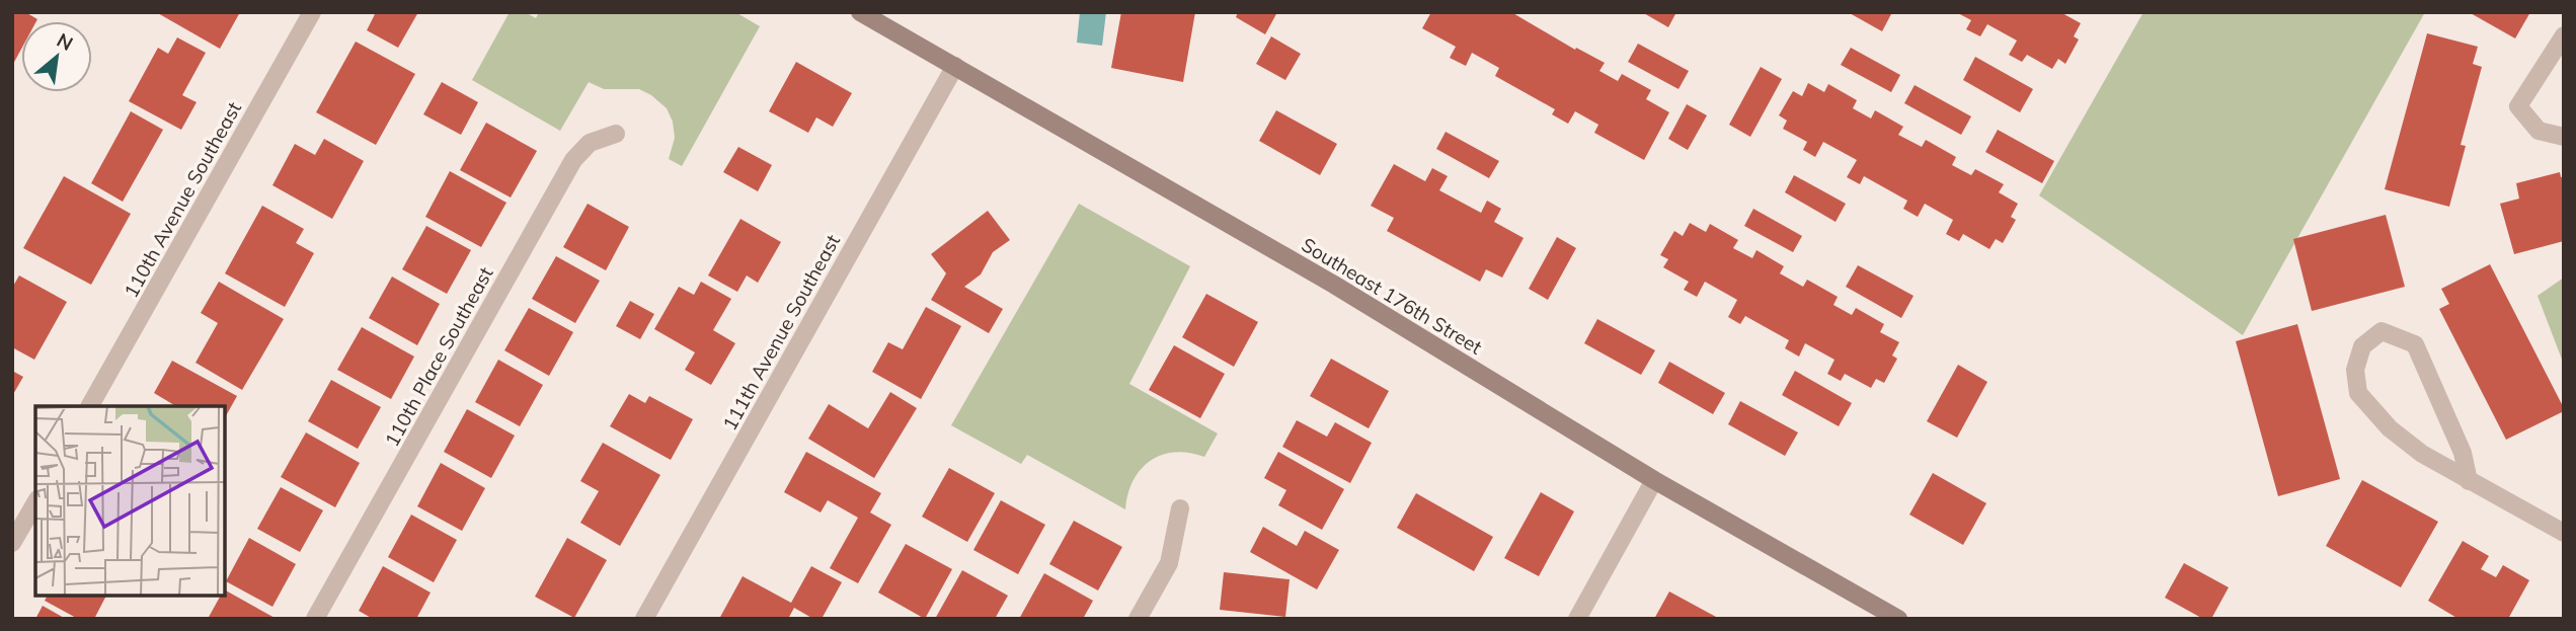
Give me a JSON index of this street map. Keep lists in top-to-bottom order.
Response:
{
  "streets": {
    "main road": ["Southeast 176th Street"],
    "street": ["110th Avenue Southeast", "111th Avenue Southeast", "110th Place Southeast"]
  },
  "crossings": [
    ["Southeast 176th Street", "111th Avenue Southeast"]
  ],
  "north": "top right"
}
